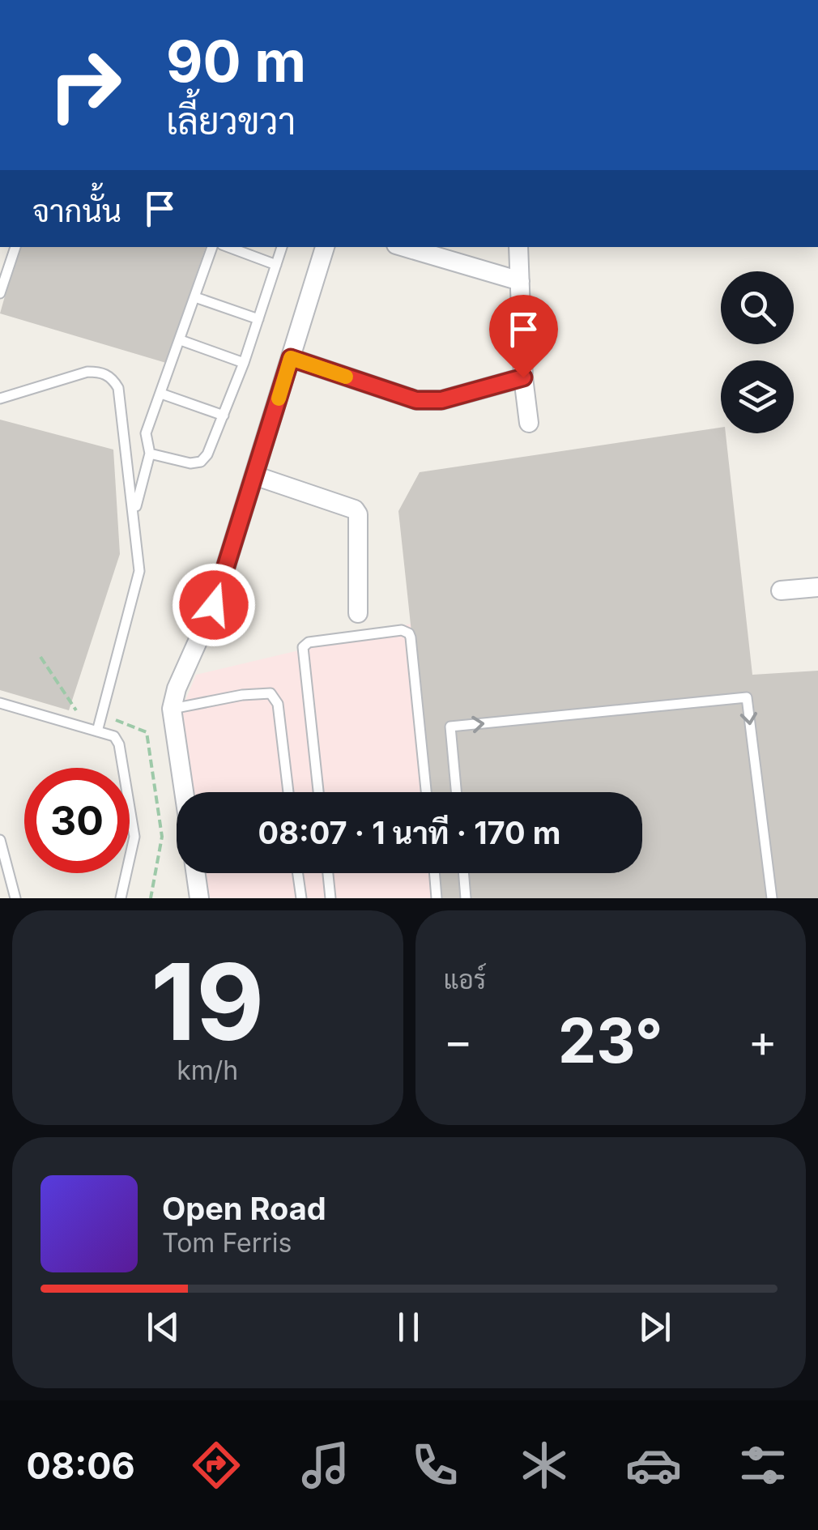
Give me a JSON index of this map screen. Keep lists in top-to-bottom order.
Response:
{
  "page": {
    "turn": ["90 m", "เลี้ยวขวา"],
    "then": "จากนั้น",
    "limit": "30",
    "trip": "08:07 · 1 นาที · 170 m",
    "tile": [
      ["19", "km/h"],
      "แอร์"
    ],
    "heat": ["−", "23°", "+"],
    "song": ["Open Road", "Tom Ferris"],
    "tabs": "08:06"
  }
}
